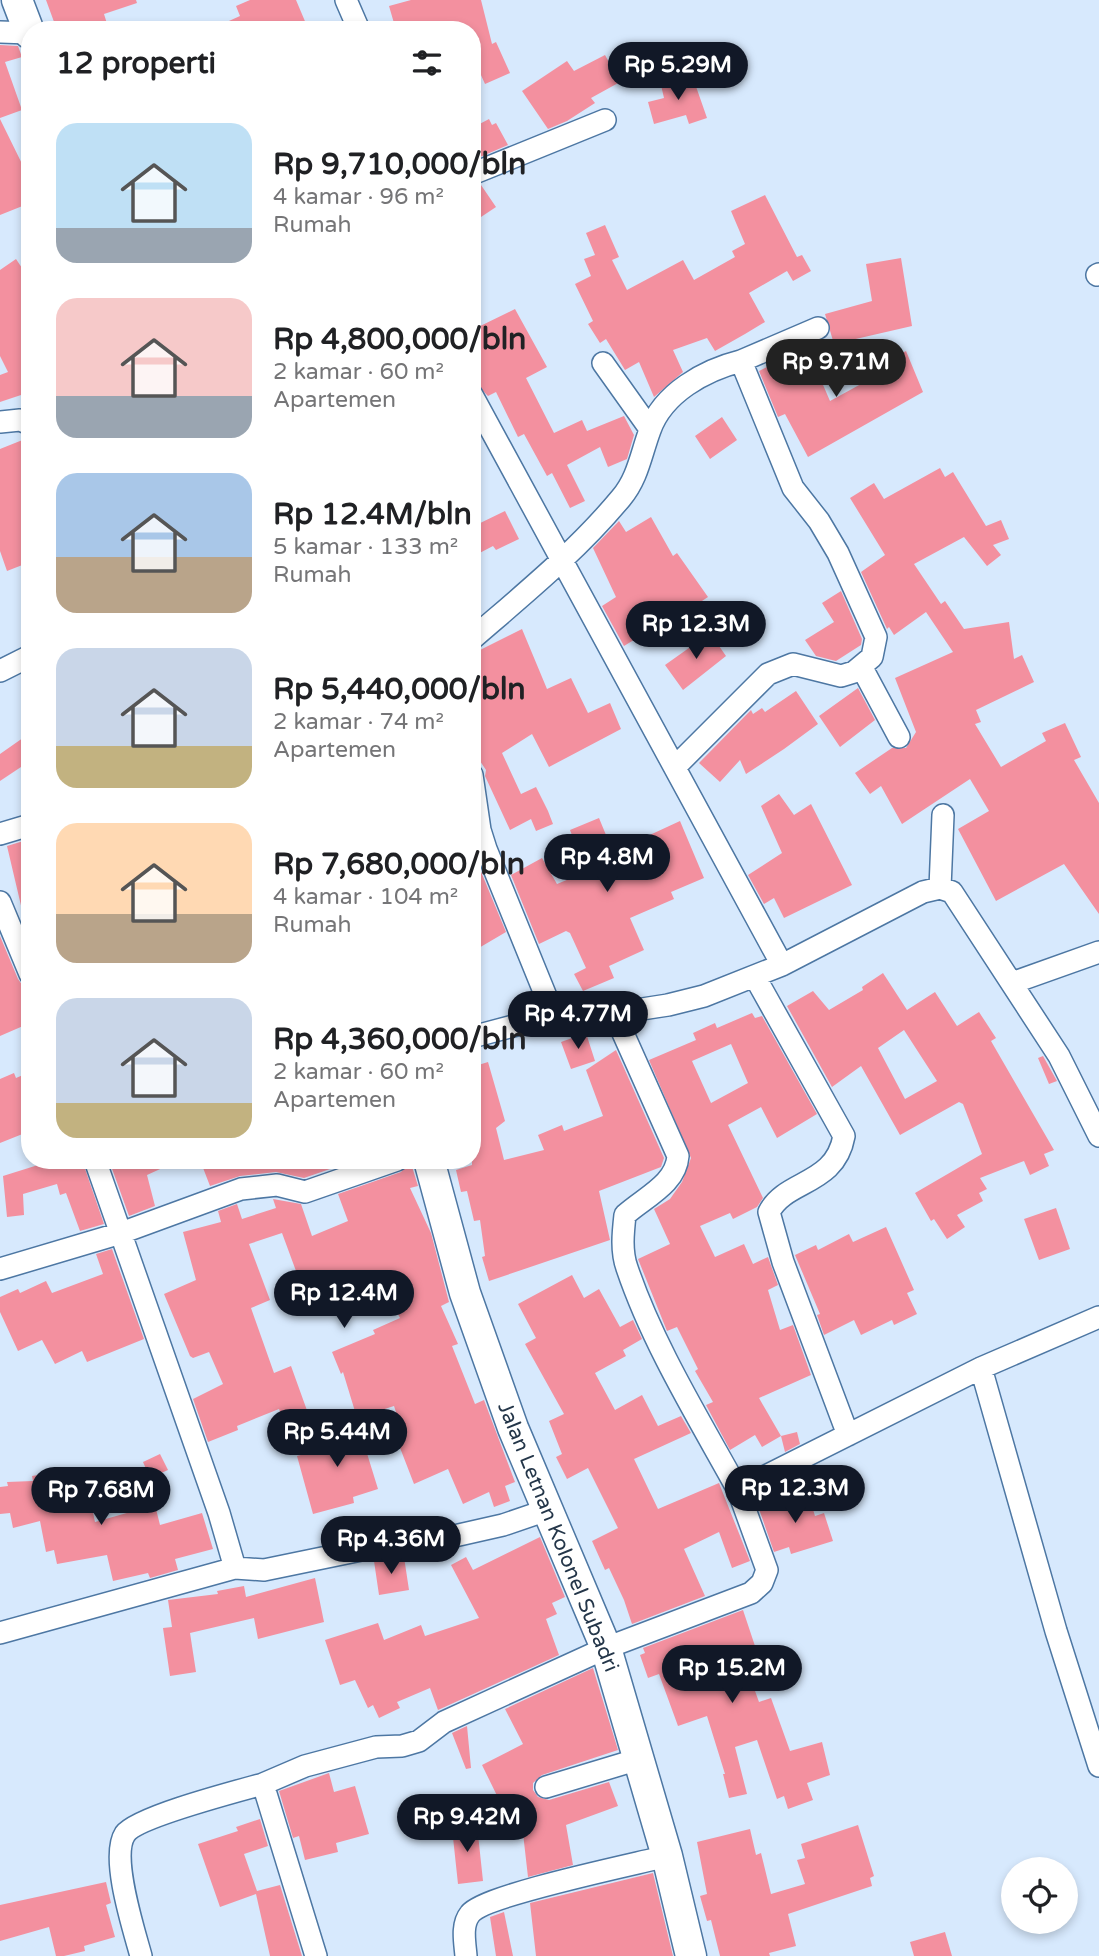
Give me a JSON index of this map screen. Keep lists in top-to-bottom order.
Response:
{
  "streets": {
    "main road": ["Jalan Letnan Kolonel Subadri"]
  },
  "page": {
    "heading": "12 properti",
    "price": [
      "Rp 5.29M",
      "Rp 9.71M",
      "Rp 12.3M",
      "Rp 4.8M",
      "Rp 4.77M",
      "Rp 12.4M",
      "Rp 5.44M",
      "Rp 12.3M",
      "Rp 7.68M",
      "Rp 4.36M",
      "Rp 15.2M",
      "Rp 9.42M"
    ],
    "list": [
      {
        "name": "Rp 9,710,000/bln",
        "note": "4 kamar · 96 m² · Rumah"
      },
      {
        "name": "Rp 4,800,000/bln",
        "note": "2 kamar · 60 m² · Apartemen"
      },
      {
        "name": "Rp 12.4M/bln",
        "note": "5 kamar · 133 m² · Rumah"
      },
      {
        "name": "Rp 5,440,000/bln",
        "note": "2 kamar · 74 m² · Apartemen"
      },
      {
        "name": "Rp 7,680,000/bln",
        "note": "4 kamar · 104 m² · Rumah"
      },
      {
        "name": "Rp 4,360,000/bln",
        "note": "2 kamar · 60 m² · Apartemen"
      }
    ]
  }
}
